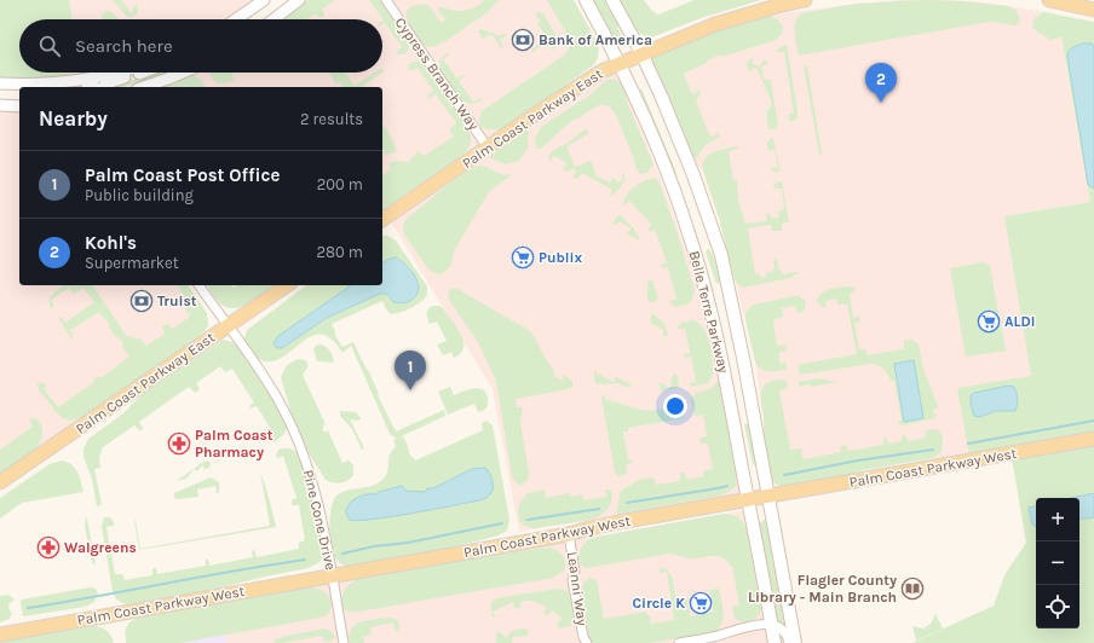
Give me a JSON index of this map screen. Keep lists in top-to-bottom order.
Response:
{
  "streets": {
    "main road": ["Palm Coast Parkway East", "Belle Terre Parkway", "Palm Coast Parkway West"],
    "street": ["Cypress Branch Way", "Pine Cone Drive", "Leanni Way"]
  },
  "crossings": [
    ["Cypress Branch Way", "Palm Coast Parkway East"],
    ["Palm Coast Parkway East", "Belle Terre Parkway"],
    ["Palm Coast Parkway East", "Pine Cone Drive"],
    ["Belle Terre Parkway", "Palm Coast Parkway West"],
    ["Palm Coast Parkway West", "Pine Cone Drive"],
    ["Palm Coast Parkway West", "Leanni Way"]
  ],
  "places": {
    "bank": ["Bank of America", "Truist"],
    "supermarket": ["Publix", "ALDI", "Circle K"],
    "pharmacy": ["Palm Coast Pharmacy", "Walgreens"],
    "library": ["Flagler County Library - Main Branch"]
  },
  "page": {
    "search": "Search here",
    "pins": ["2", "1"],
    "heading": ["Nearby", "2 results"],
    "list": [
      {
        "mark": "1",
        "name": "Palm Coast Post Office",
        "note": "Public building",
        "value": "200 m"
      },
      {
        "mark": "2",
        "name": "Kohl's",
        "note": "Supermarket",
        "value": "280 m"
      }
    ],
    "map_buttons": ["+", "−"]
  }
}
